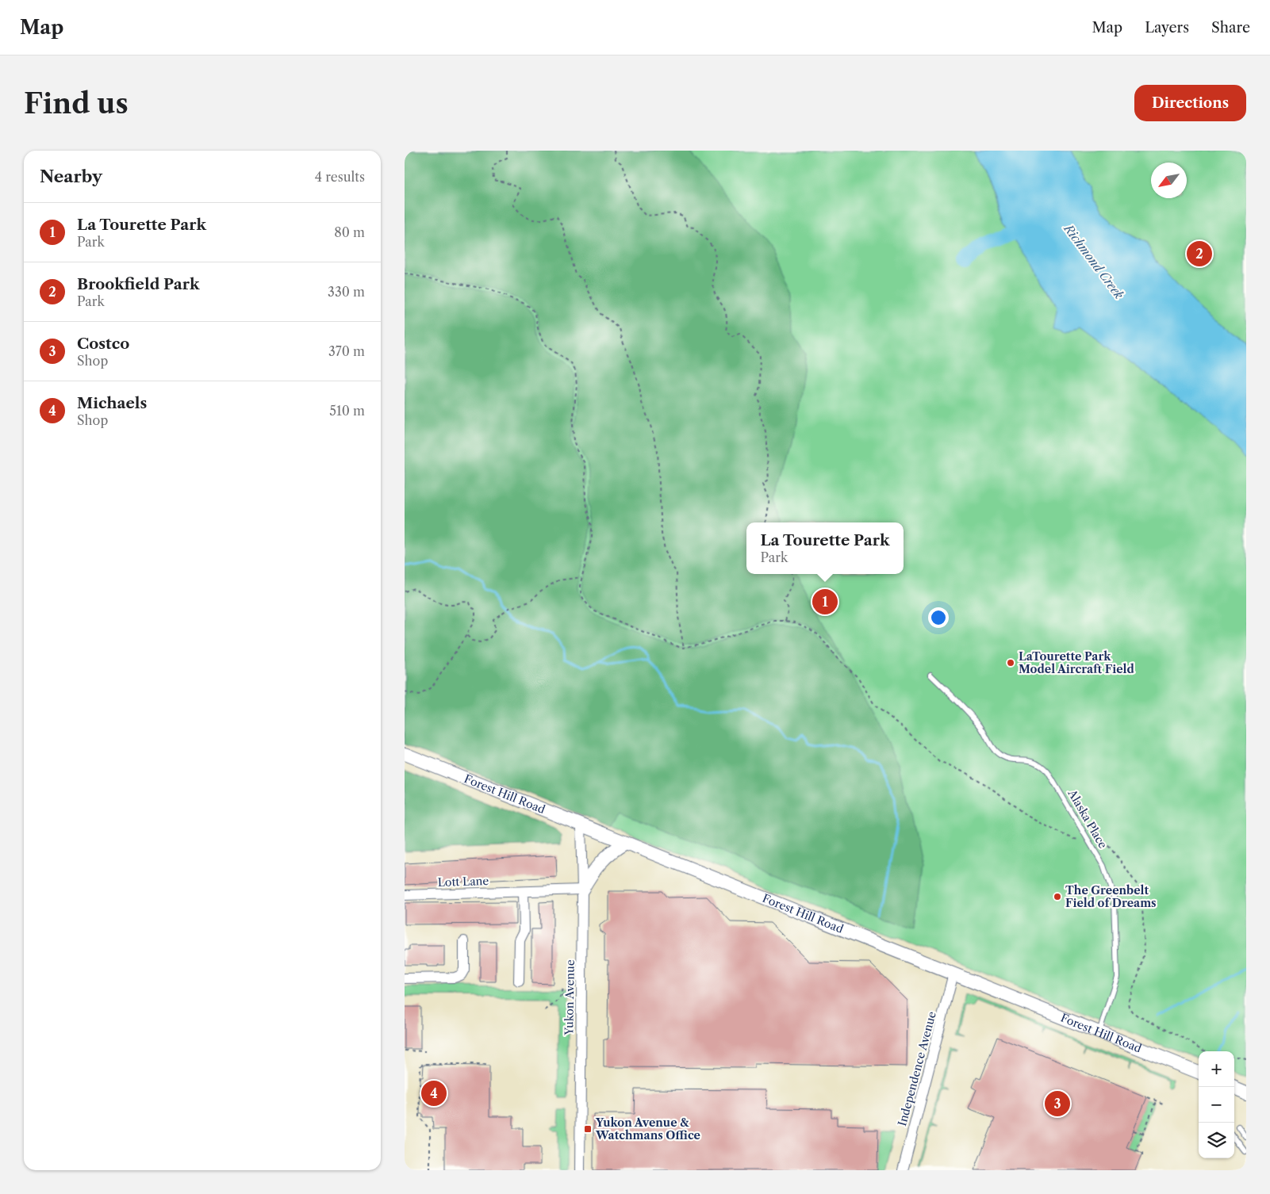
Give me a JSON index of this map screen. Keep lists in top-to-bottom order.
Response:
{
  "streets": {
    "street": [
      "Forest Hill Road",
      "Lott Lane",
      "Yukon Avenue",
      "Independence Avenue"
    ],
    "lane": ["Alaska Place"]
  },
  "crossings": [
    ["Forest Hill Road", "Alaska Place"],
    ["Forest Hill Road", "Yukon Avenue"],
    ["Forest Hill Road", "Independence Avenue"],
    ["Lott Lane", "Yukon Avenue"]
  ],
  "water": ["Richmond Creek"],
  "places": {
    "other": ["LaTourette Park Model Aircraft Field", "The Greenbelt Field of Dreams"],
    "transit": ["Yukon Avenue & Watchmans Office"]
  },
  "north": "bottom left",
  "page": {
    "header": "Map",
    "nav": ["Map", "Layers", "Share"],
    "buttons": "Directions",
    "title": "Find us",
    "heading": ["Nearby", "4 results"],
    "list": [
      {
        "mark": "1",
        "name": "La Tourette Park",
        "note": "Park",
        "value": "80 m"
      },
      {
        "mark": "2",
        "name": "Brookfield Park",
        "note": "Park",
        "value": "330 m"
      },
      {
        "mark": "3",
        "name": "Costco",
        "note": "Shop",
        "value": "370 m"
      },
      {
        "mark": "4",
        "name": "Michaels",
        "note": "Shop",
        "value": "510 m"
      }
    ],
    "pins": [
      "2",
      "1",
      "4",
      "3"
    ],
    "popup": ["La Tourette Park", "Park"],
    "map_buttons": ["+", "−"]
  }
}
